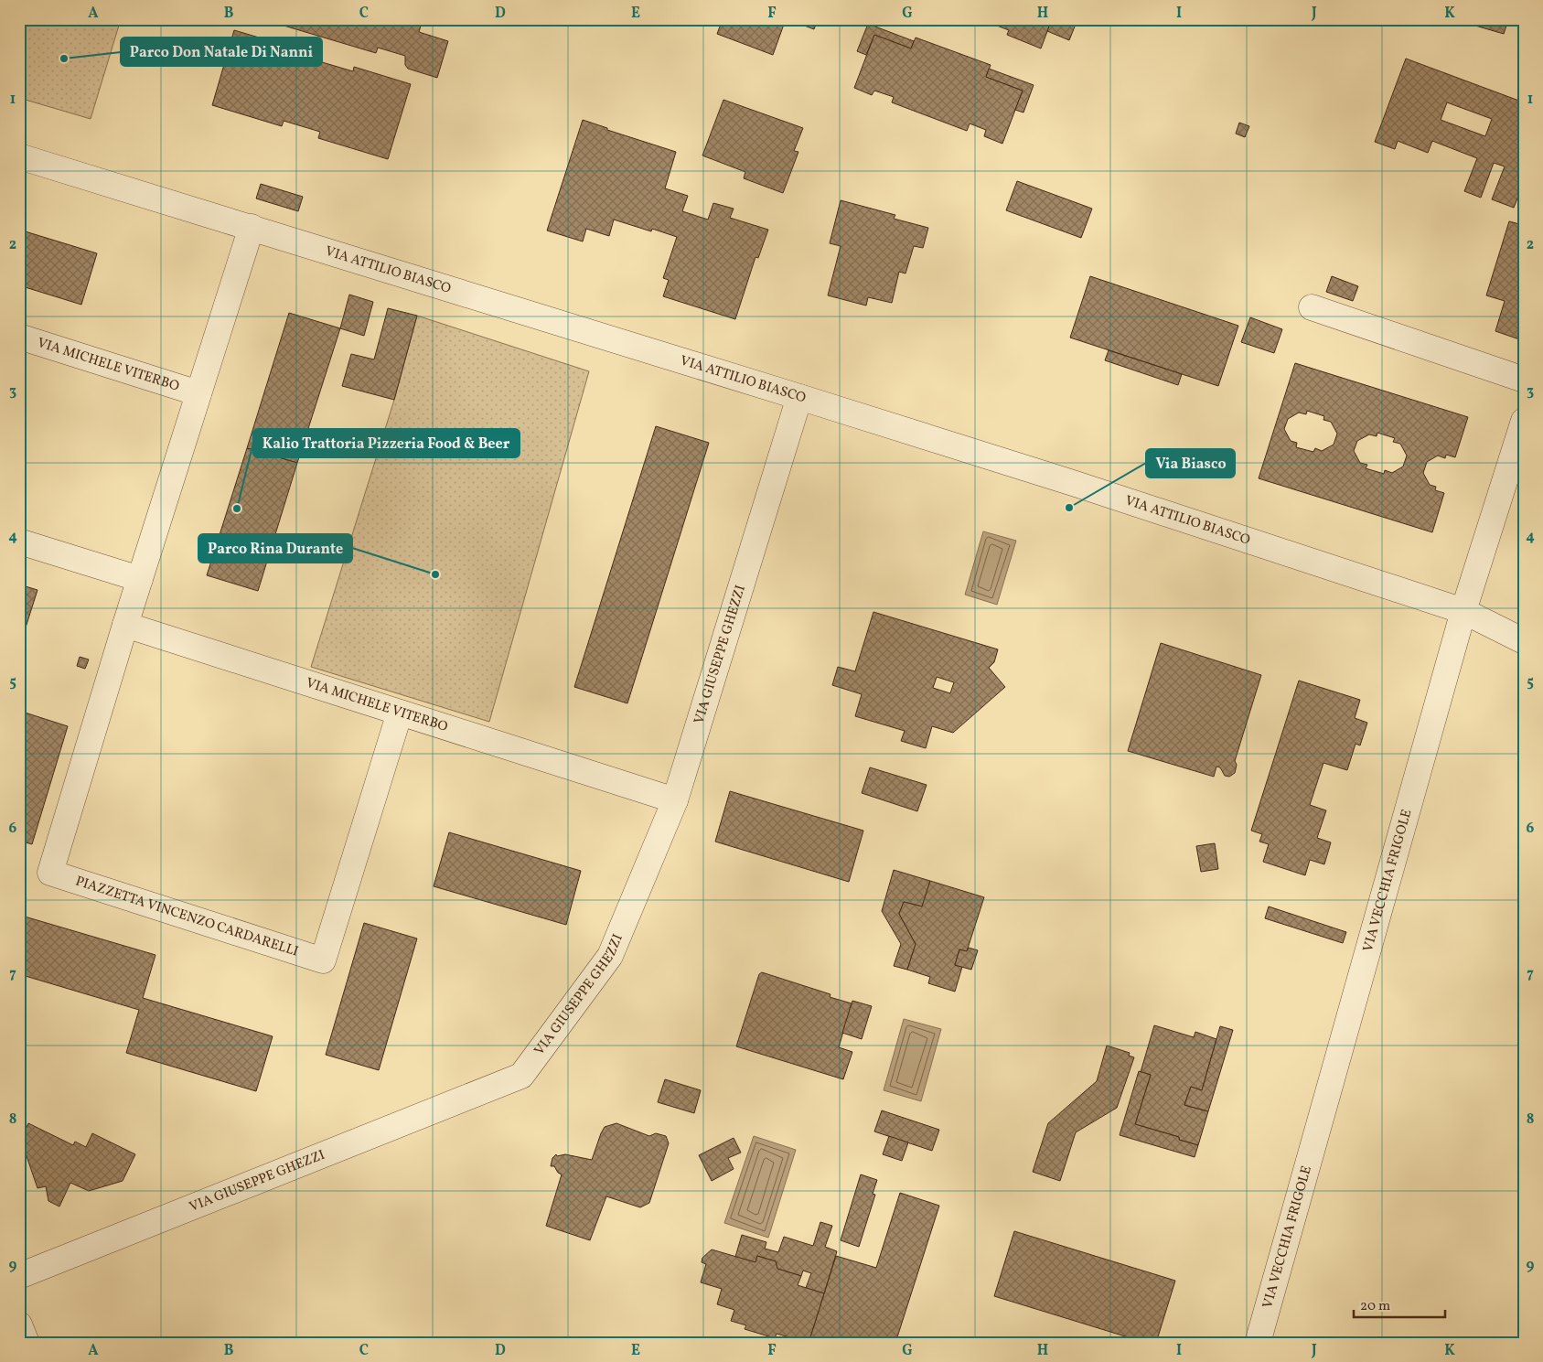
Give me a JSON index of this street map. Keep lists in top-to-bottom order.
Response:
{
  "streets": {
    "street": [
      "VIA ATTILIO BIASCO",
      "VIA MICHELE VITERBO",
      "VIA GIUSEPPE GHEZZI",
      "VIA VECCHIA FRIGOLE",
      "PIAZZETTA VINCENZO CARDARELLI"
    ]
  },
  "crossings": [
    ["VIA ATTILIO BIASCO", "VIA MICHELE VITERBO"],
    ["VIA ATTILIO BIASCO", "VIA GIUSEPPE GHEZZI"],
    ["VIA ATTILIO BIASCO", "VIA VECCHIA FRIGOLE"],
    ["VIA MICHELE VITERBO", "VIA GIUSEPPE GHEZZI"],
    ["VIA MICHELE VITERBO", "PIAZZETTA VINCENZO CARDARELLI"]
  ],
  "places": [
    "Parco Don Natale Di Nanni",
    "Via Biasco",
    "Kalio Trattoria Pizzeria Food & Beer",
    "Parco Rina Durante"
  ],
  "scale_bar": "20 m",
  "grid": {
    "columns": [
      "A",
      "B",
      "C",
      "D",
      "E",
      "F",
      "G",
      "H",
      "I",
      "J",
      "K"
    ],
    "rows": [
      "1",
      "2",
      "3",
      "4",
      "5",
      "6",
      "7",
      "8",
      "9"
    ]
  }
}
